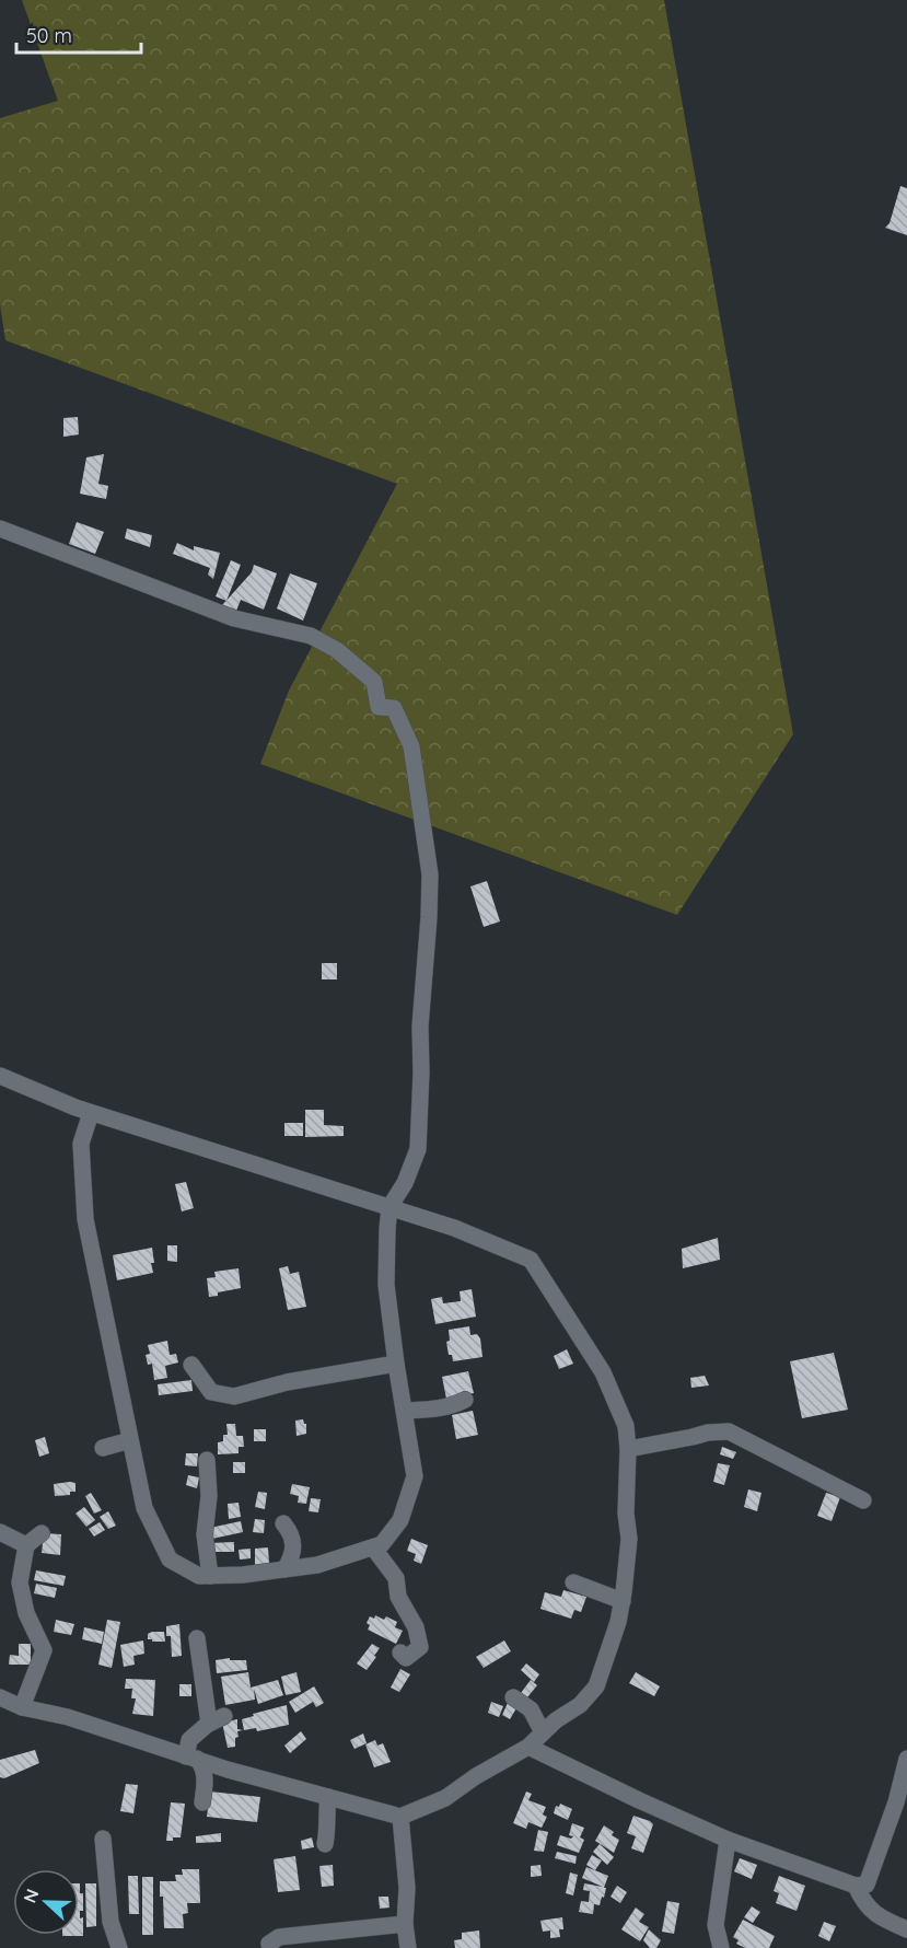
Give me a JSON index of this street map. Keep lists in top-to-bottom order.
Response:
{
  "scale_bar": "50 m",
  "north": "left"
}
